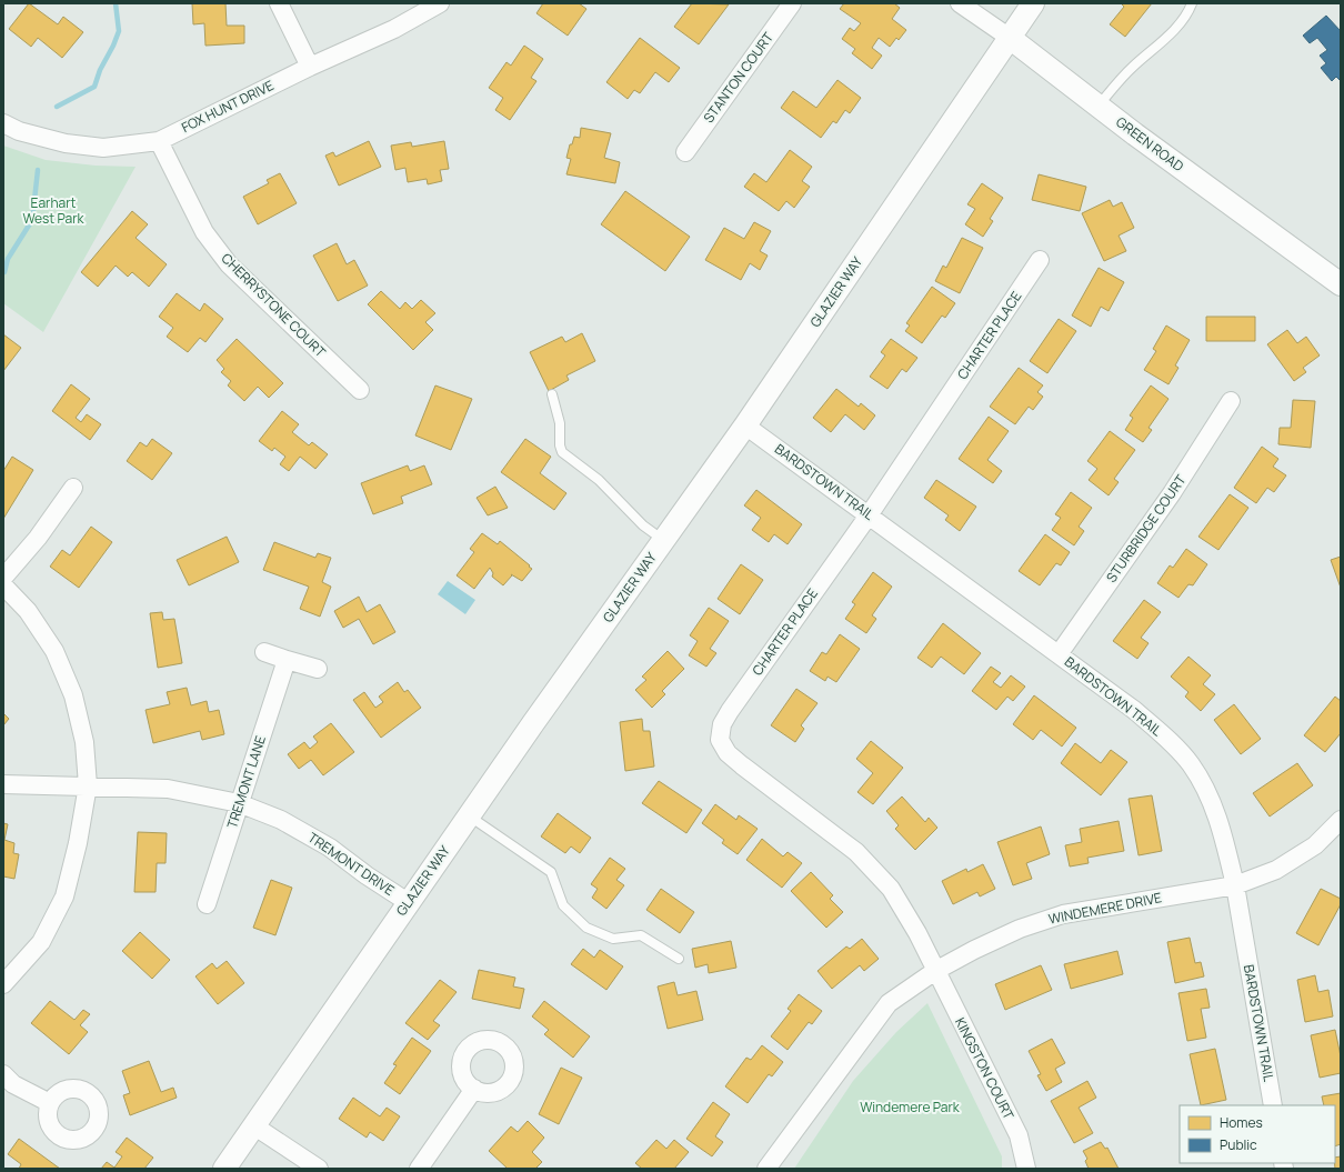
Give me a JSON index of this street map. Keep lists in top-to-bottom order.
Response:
{
  "streets": {
    "street": [
      "STANTON COURT",
      "FOX HUNT DRIVE",
      "GREEN ROAD",
      "GLAZIER WAY",
      "CHERRYSTONE COURT",
      "CHARTER PLACE",
      "BARDSTOWN TRAIL",
      "STURBRIDGE COURT",
      "TREMONT LANE",
      "TREMONT DRIVE",
      "WINDEMERE DRIVE",
      "KINGSTON COURT"
    ]
  },
  "crossings": [
    ["FOX HUNT DRIVE", "CHERRYSTONE COURT"],
    ["GREEN ROAD", "GLAZIER WAY"],
    ["GLAZIER WAY", "BARDSTOWN TRAIL"],
    ["GLAZIER WAY", "TREMONT DRIVE"],
    ["CHARTER PLACE", "BARDSTOWN TRAIL"],
    ["CHARTER PLACE", "WINDEMERE DRIVE"],
    ["CHARTER PLACE", "KINGSTON COURT"],
    ["BARDSTOWN TRAIL", "STURBRIDGE COURT"],
    ["BARDSTOWN TRAIL", "WINDEMERE DRIVE"],
    ["TREMONT LANE", "TREMONT DRIVE"],
    ["WINDEMERE DRIVE", "KINGSTON COURT"]
  ],
  "parks": ["Earhart West Park", "Windemere Park"],
  "legend": ["Homes", "Public"]
}
